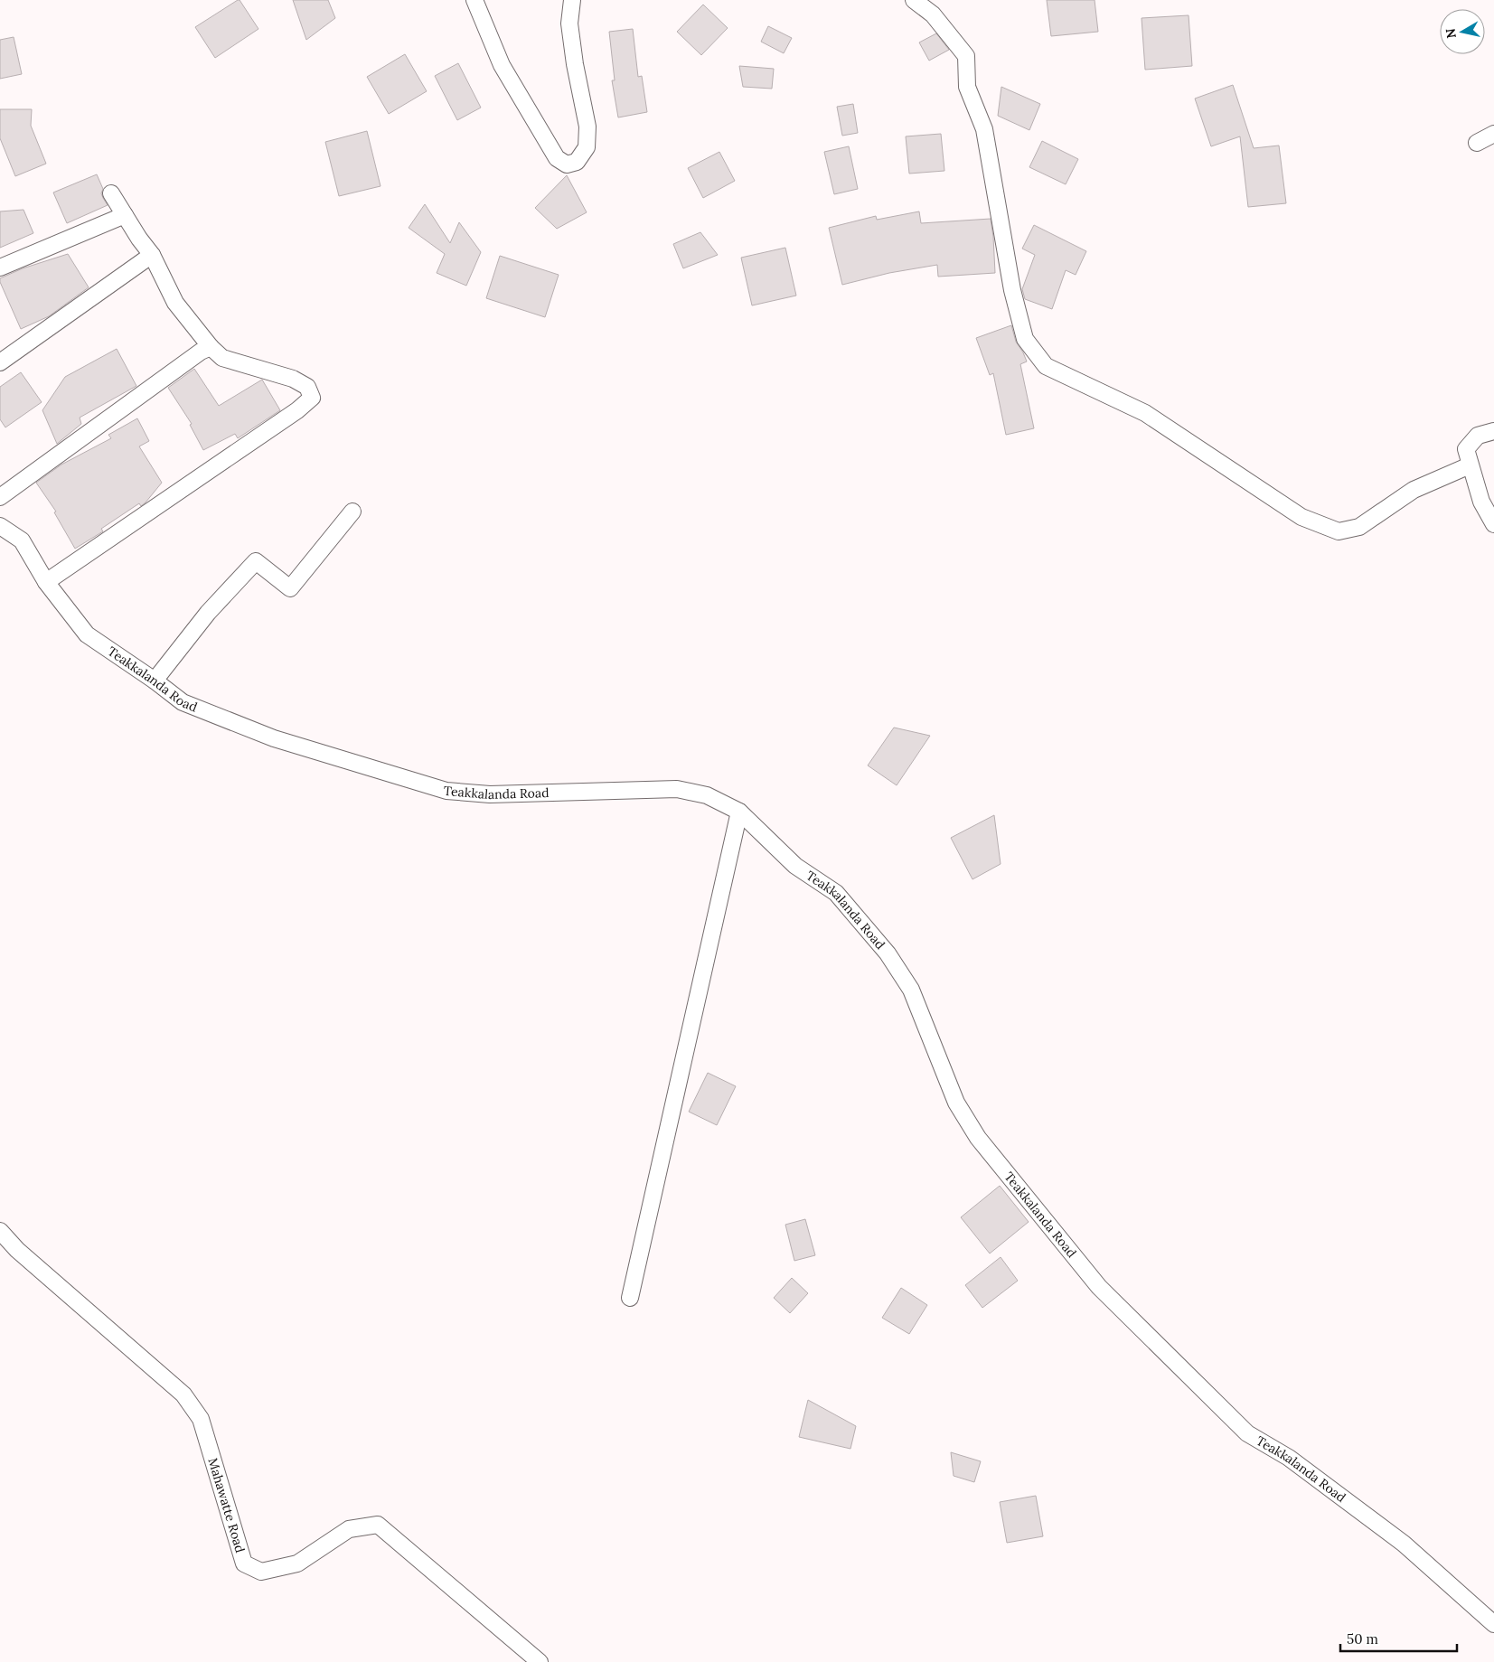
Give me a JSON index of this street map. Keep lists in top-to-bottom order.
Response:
{
  "streets": {
    "street": ["Teakkalanda Road", "Mahawatte Road"]
  },
  "scale_bar": "50 m",
  "north": "left"
}
